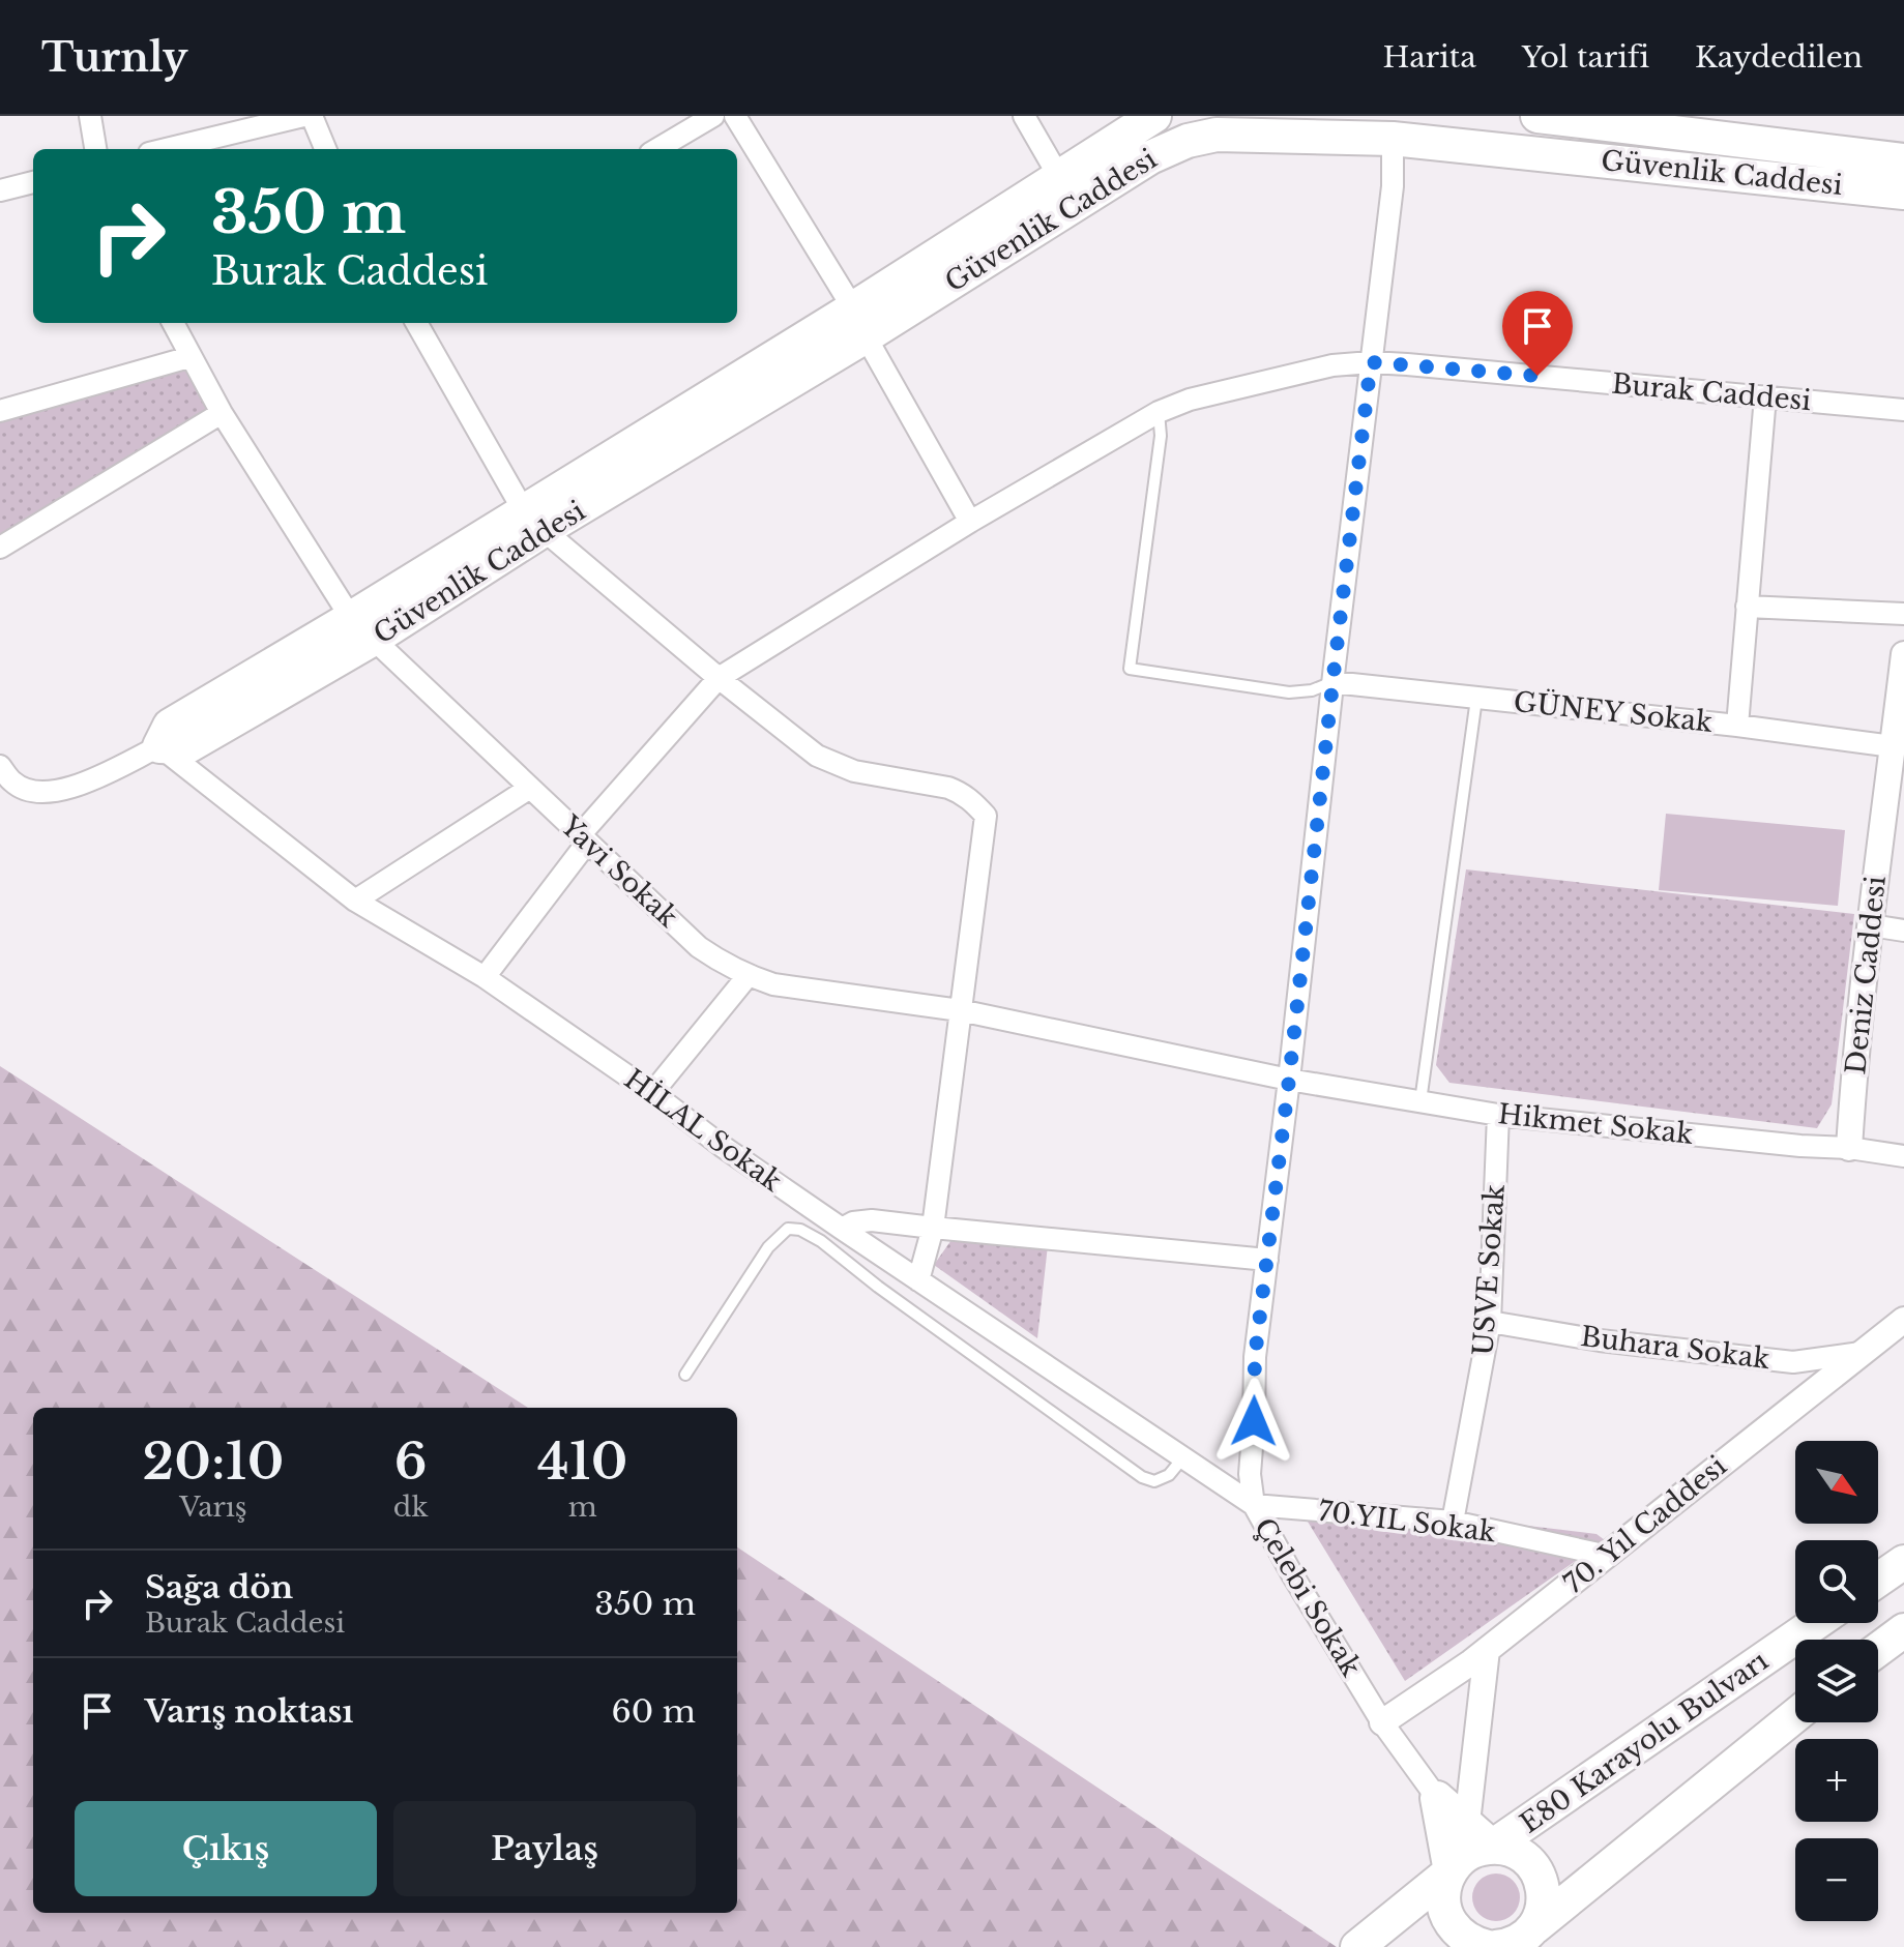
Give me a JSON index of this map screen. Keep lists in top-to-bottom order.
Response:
{
  "streets": {
    "main road": ["Güvenlik Caddesi", "E80 Karayolu Bulvarı"],
    "street": [
      "Burak Caddesi",
      "GÜNEY Sokak",
      "Yavi Sokak",
      "Deniz Caddesi",
      "Hikmet Sokak",
      "HİLAL Sokak",
      "USVE Sokak",
      "Buhara Sokak",
      "70.YIL Sokak",
      "70. Yıl Caddesi",
      "Çelebi Sokak"
    ]
  },
  "crossings": [
    ["Güvenlik Caddesi", "Yavi Sokak"],
    ["Güvenlik Caddesi", "HİLAL Sokak"],
    ["Güvenlik Caddesi", "Çelebi Sokak"],
    ["Burak Caddesi", "Yavi Sokak"],
    ["Burak Caddesi", "HİLAL Sokak"],
    ["Burak Caddesi", "Çelebi Sokak"],
    ["GÜNEY Sokak", "Deniz Caddesi"],
    ["GÜNEY Sokak", "Çelebi Sokak"],
    ["Yavi Sokak", "Hikmet Sokak"],
    ["Yavi Sokak", "Çelebi Sokak"],
    ["Deniz Caddesi", "Hikmet Sokak"],
    ["Hikmet Sokak", "USVE Sokak"],
    ["Hikmet Sokak", "Çelebi Sokak"],
    ["HİLAL Sokak", "70.YIL Sokak"],
    ["HİLAL Sokak", "Çelebi Sokak"],
    ["USVE Sokak", "Buhara Sokak"],
    ["USVE Sokak", "70.YIL Sokak"],
    ["Buhara Sokak", "70. Yıl Caddesi"],
    ["70.YIL Sokak", "70. Yıl Caddesi"],
    ["70.YIL Sokak", "Çelebi Sokak"],
    ["70. Yıl Caddesi", "Çelebi Sokak"]
  ],
  "north": "bottom right",
  "page": {
    "header": "Turnly",
    "nav": ["Harita", "Yol tarifi", "Kaydedilen"],
    "turn": ["350 m", "Burak Caddesi"],
    "eta": [
      "20:10",
      "Varış",
      "6",
      "dk",
      "410",
      "m"
    ],
    "map_buttons": ["+", "−"],
    "list": [
      {
        "name": "Sağa dön",
        "note": "Burak Caddesi",
        "value": "350 m"
      },
      {
        "name": "Varış noktası",
        "value": "60 m"
      }
    ],
    "buttons": ["Çıkış", "Paylaş"]
  }
}
